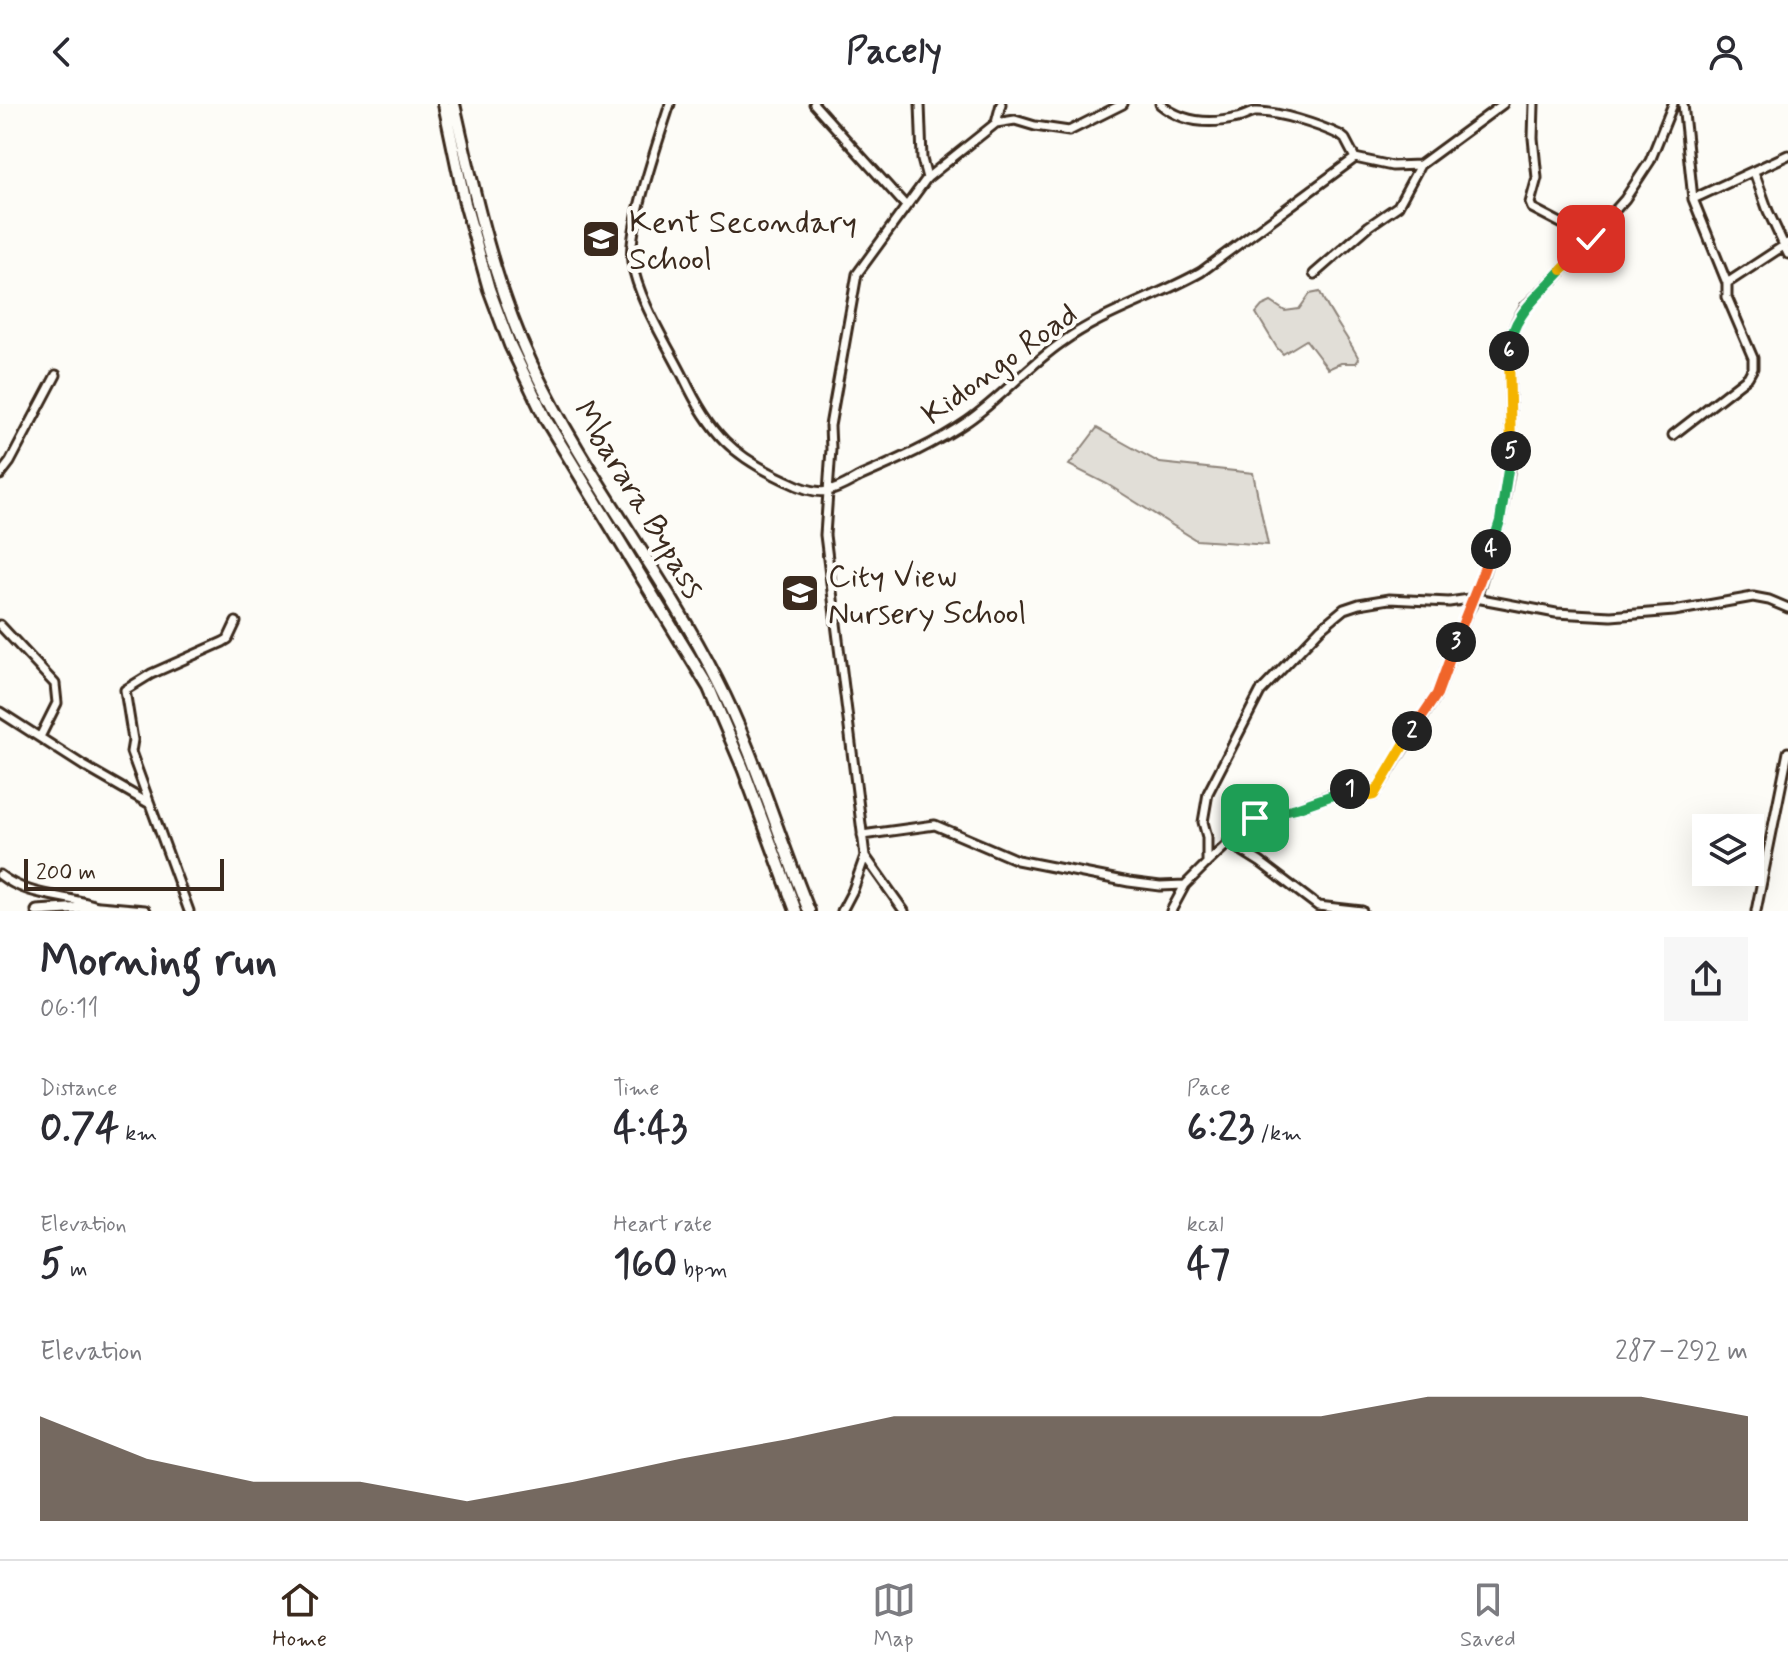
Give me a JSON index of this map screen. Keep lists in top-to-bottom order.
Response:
{
  "streets": {
    "highway": ["Mbarara Bypass"],
    "street": ["Kidongo Road"]
  },
  "places": {
    "school or university": ["Kent Secondary School", "City View Nursery School"]
  },
  "scale_bar": "200 m",
  "page": {
    "header": "Pacely",
    "pins": [
      "6",
      "5",
      "4",
      "3",
      "2",
      "1"
    ],
    "scale": "200 m",
    "heading": ["Morning run", "06:11"],
    "stats": [
      ["Distance", "0.74 km"],
      ["Time", "4:43"],
      ["Pace", "6:23 /km"],
      ["Elevation", "5 m"],
      ["Heart rate", "160 bpm"],
      ["kcal", "47"]
    ],
    "chart": ["Elevation", "287–292 m"],
    "tabs": ["Home", "Map", "Saved"]
  }
}
